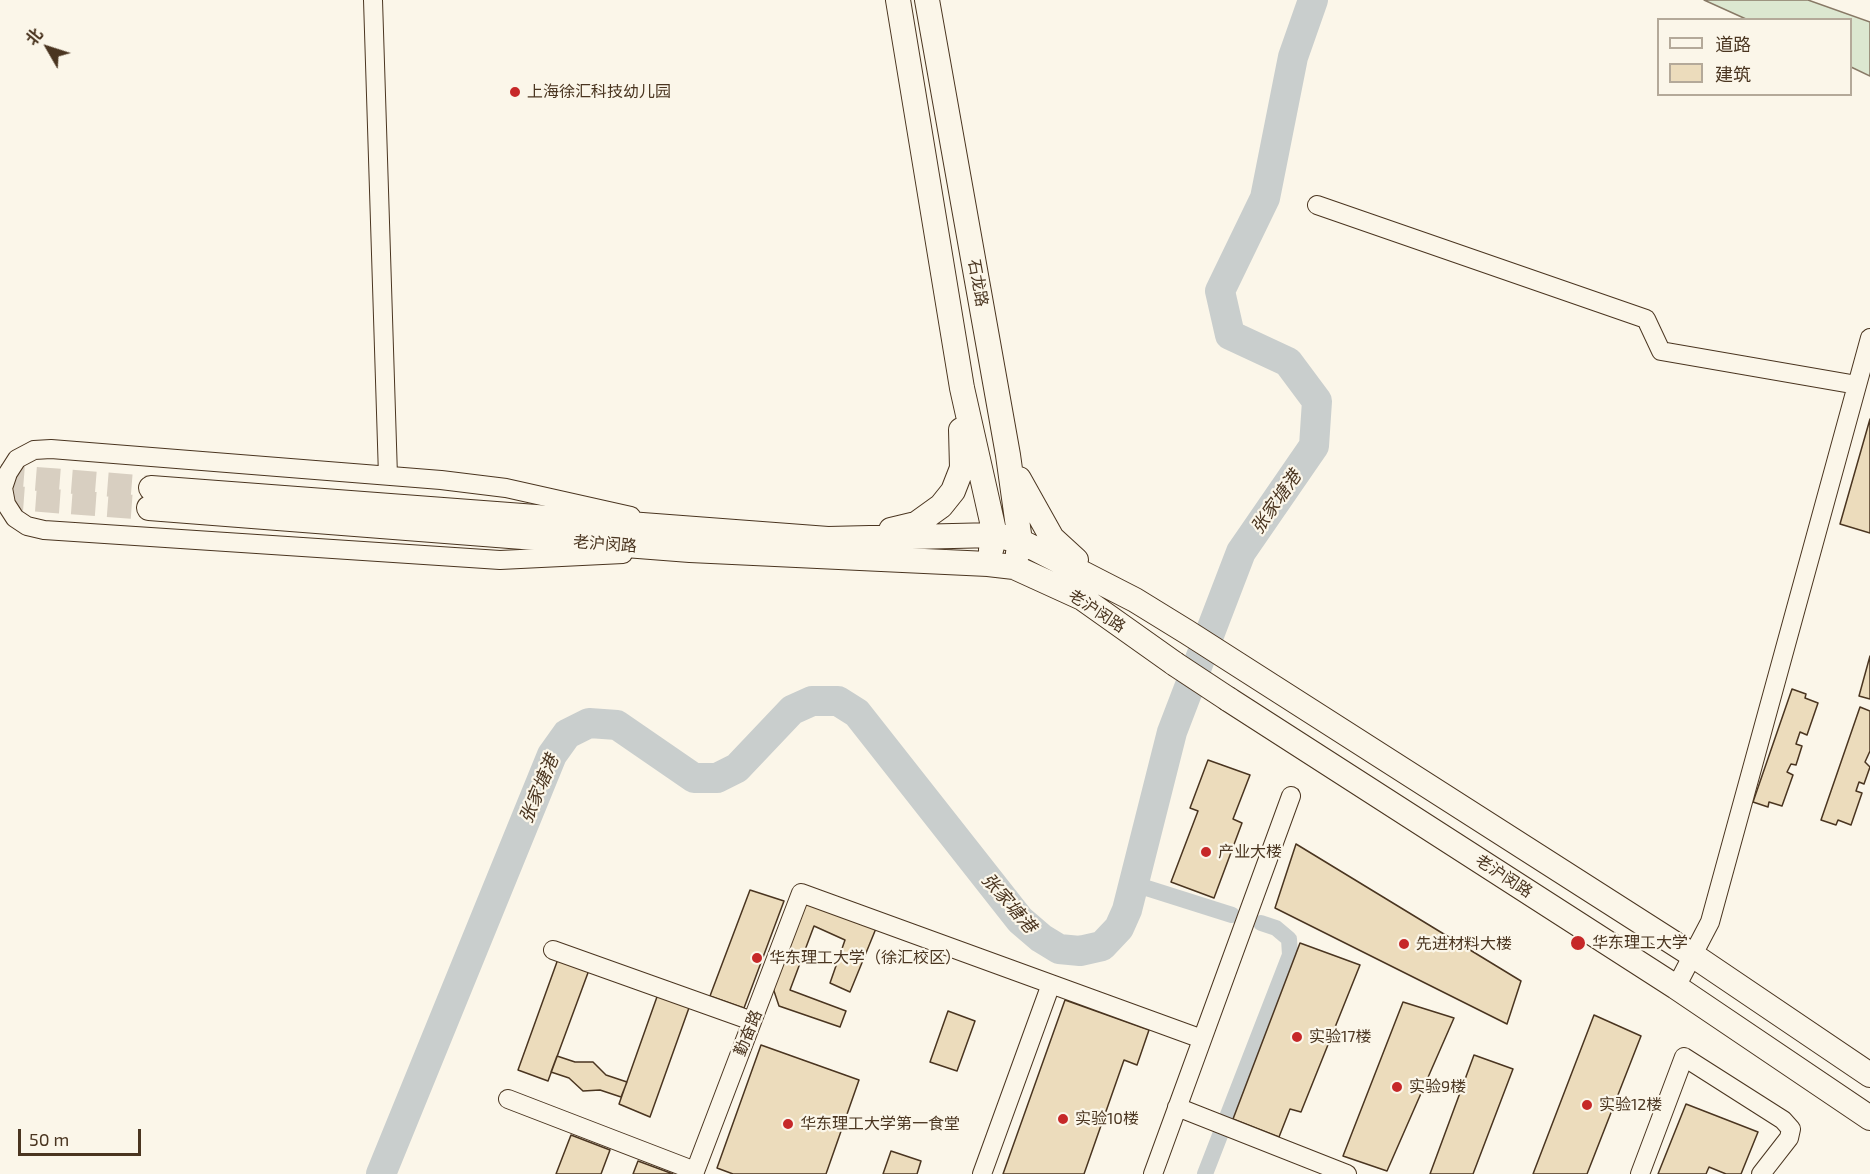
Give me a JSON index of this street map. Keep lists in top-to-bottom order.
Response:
{
  "streets": {
    "main road": ["石龙路", "老沪闵路"],
    "street": ["勤奋路"]
  },
  "crossings": [
    ["石龙路", "老沪闵路"]
  ],
  "water": ["张家塘港"],
  "places": [
    "上海徐汇科技幼儿园",
    "产业大楼",
    "华东理工大学",
    "先进材料大楼",
    "华东理工大学（徐汇校区）",
    "实验17楼",
    "实验9楼",
    "实验12楼",
    "实验10楼",
    "华东理工大学第一食堂"
  ],
  "legend": ["道路", "建筑"],
  "scale_bar": "50 m",
  "north": "top left"
}
